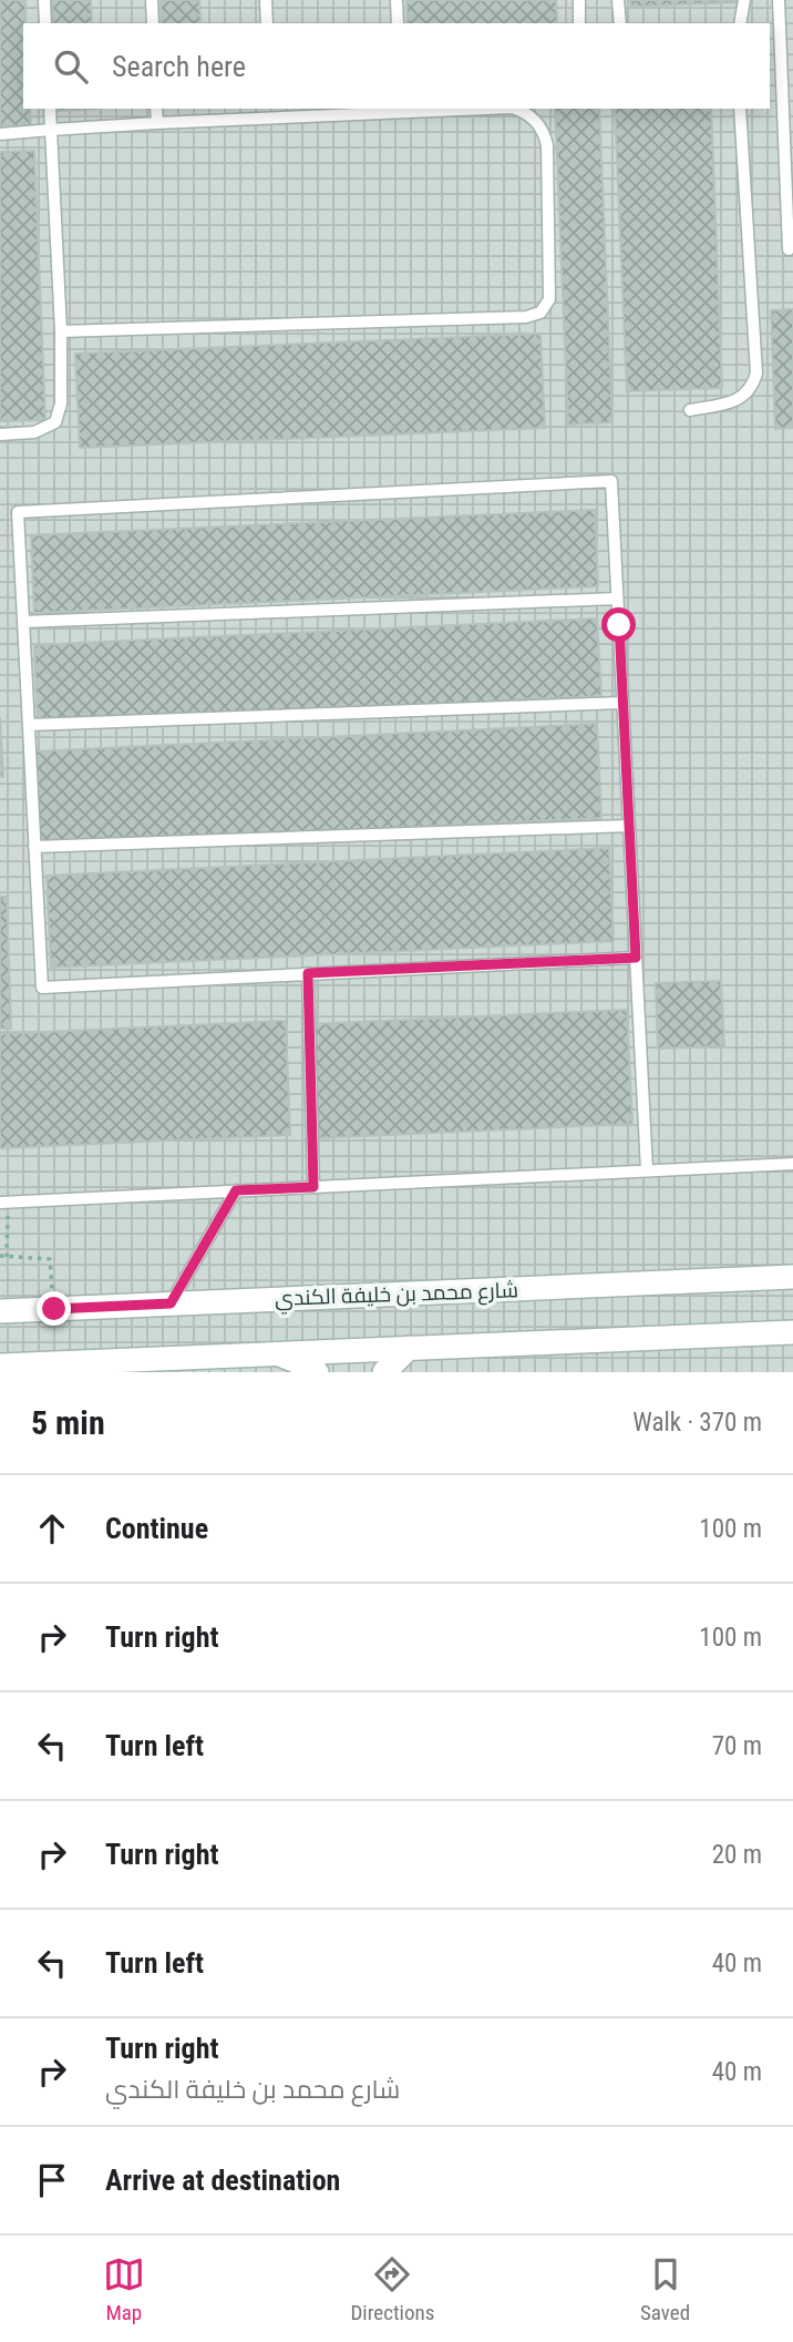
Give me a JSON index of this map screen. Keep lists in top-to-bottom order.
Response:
{
  "streets": {
    "main road": ["شارع محمد بن خليفة الكندي"]
  },
  "page": {
    "search": "Search here",
    "heading": ["5 min", "Walk · 370 m"],
    "list": [
      ["Continue", "100 m"],
      ["Turn right", "100 m"],
      ["Turn left", "70 m"],
      ["Turn right", "20 m"],
      ["Turn left", "40 m"],
      ["Turn right", "شارع محمد بن خليفة الكندي", "40 m"],
      "Arrive at destination"
    ],
    "nav": ["Map", "Directions", "Saved"]
  }
}
